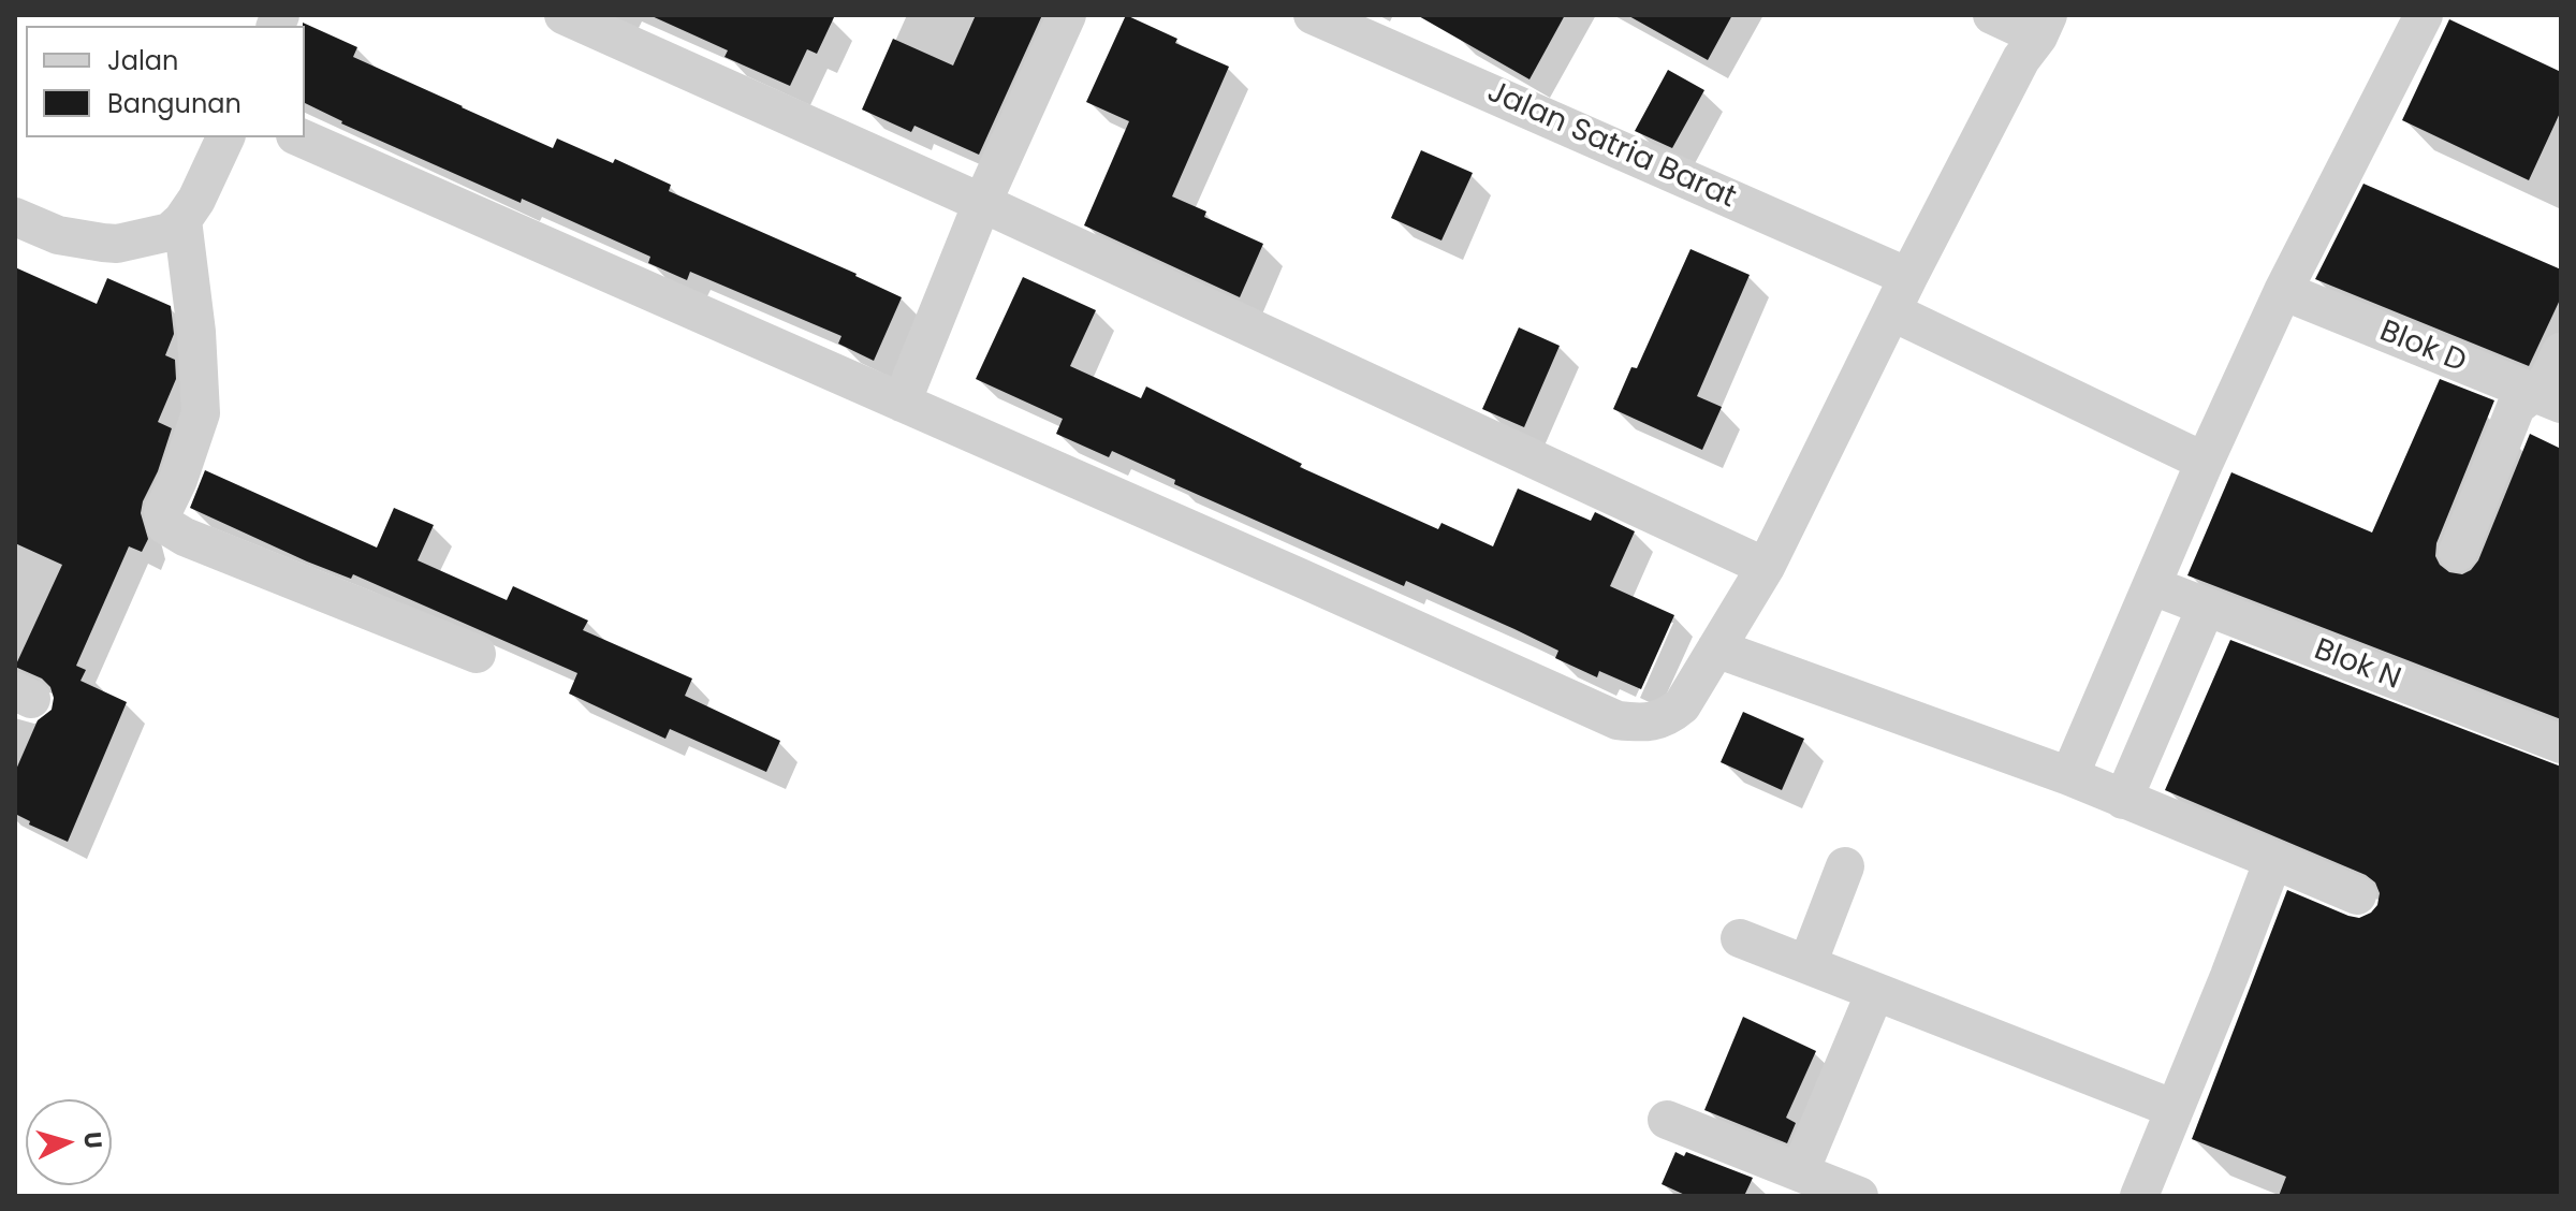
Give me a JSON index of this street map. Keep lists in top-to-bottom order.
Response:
{
  "streets": {
    "street": ["Jalan Satria Barat", "Blok D", "Blok N"]
  },
  "legend": ["Jalan", "Bangunan"],
  "north": "right"
}
